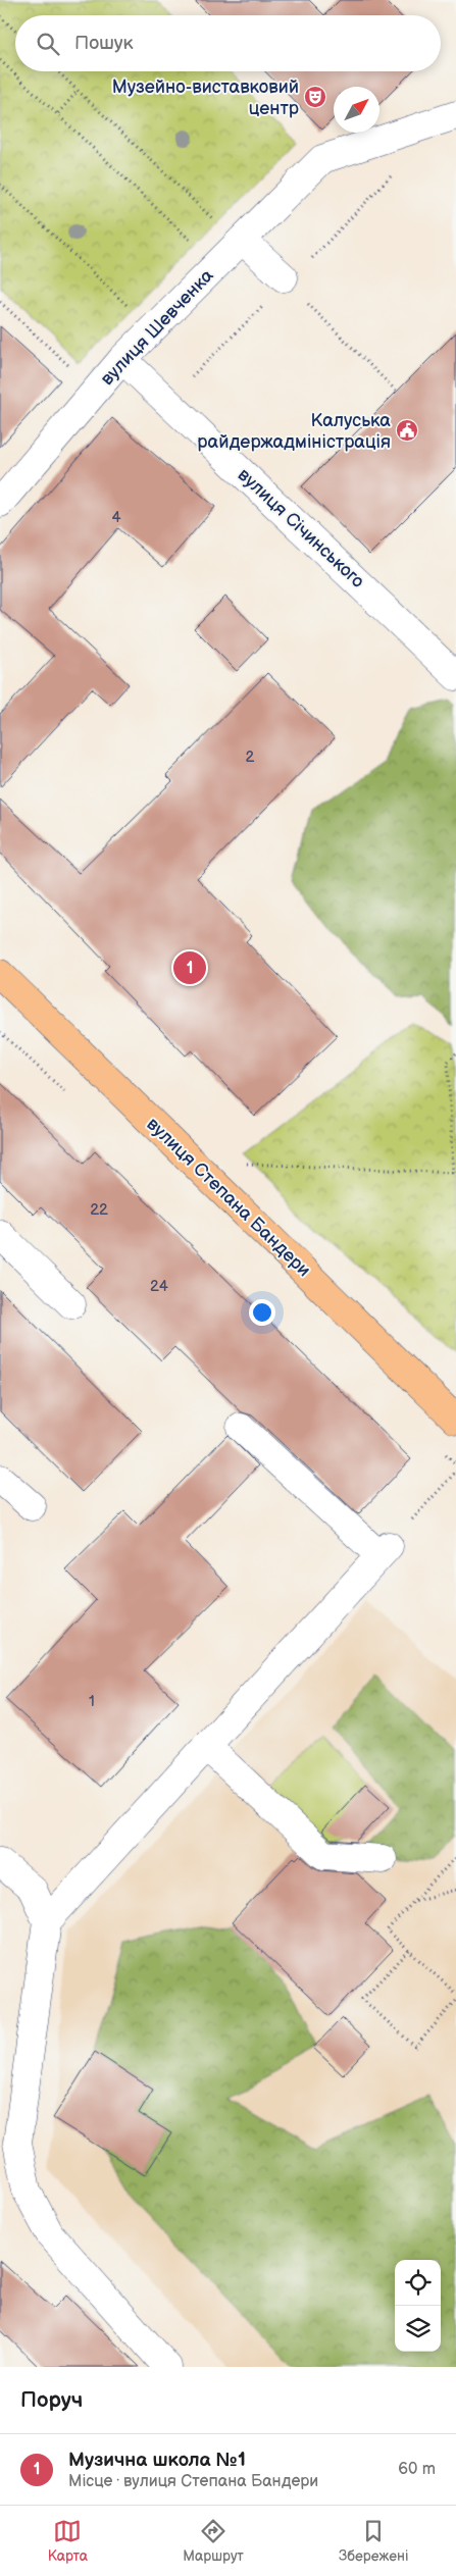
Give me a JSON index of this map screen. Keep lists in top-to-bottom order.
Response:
{
  "streets": {
    "main road": ["вулиця Степана Бандери"],
    "street": ["вулиця Шевченка", "вулиця Січинського"]
  },
  "crossings": [
    ["вулиця Шевченка", "вулиця Січинського"]
  ],
  "places": {
    "theatre": ["Музейно-виставковий центр"],
    "public building": ["Калуська райдержадміністрація"]
  },
  "house_numbers": [
    "4",
    "2",
    "22",
    "24",
    "1"
  ],
  "north": "top right",
  "page": {
    "search": "Пошук",
    "pins": "1",
    "heading": "Поруч",
    "list": [
      {
        "mark": "1",
        "name": "Музична школа №1",
        "note": "Місце · вулиця Степана Бандери",
        "value": "60 m"
      }
    ],
    "nav": ["Карта", "Маршрут", "Збережені"]
  }
}
